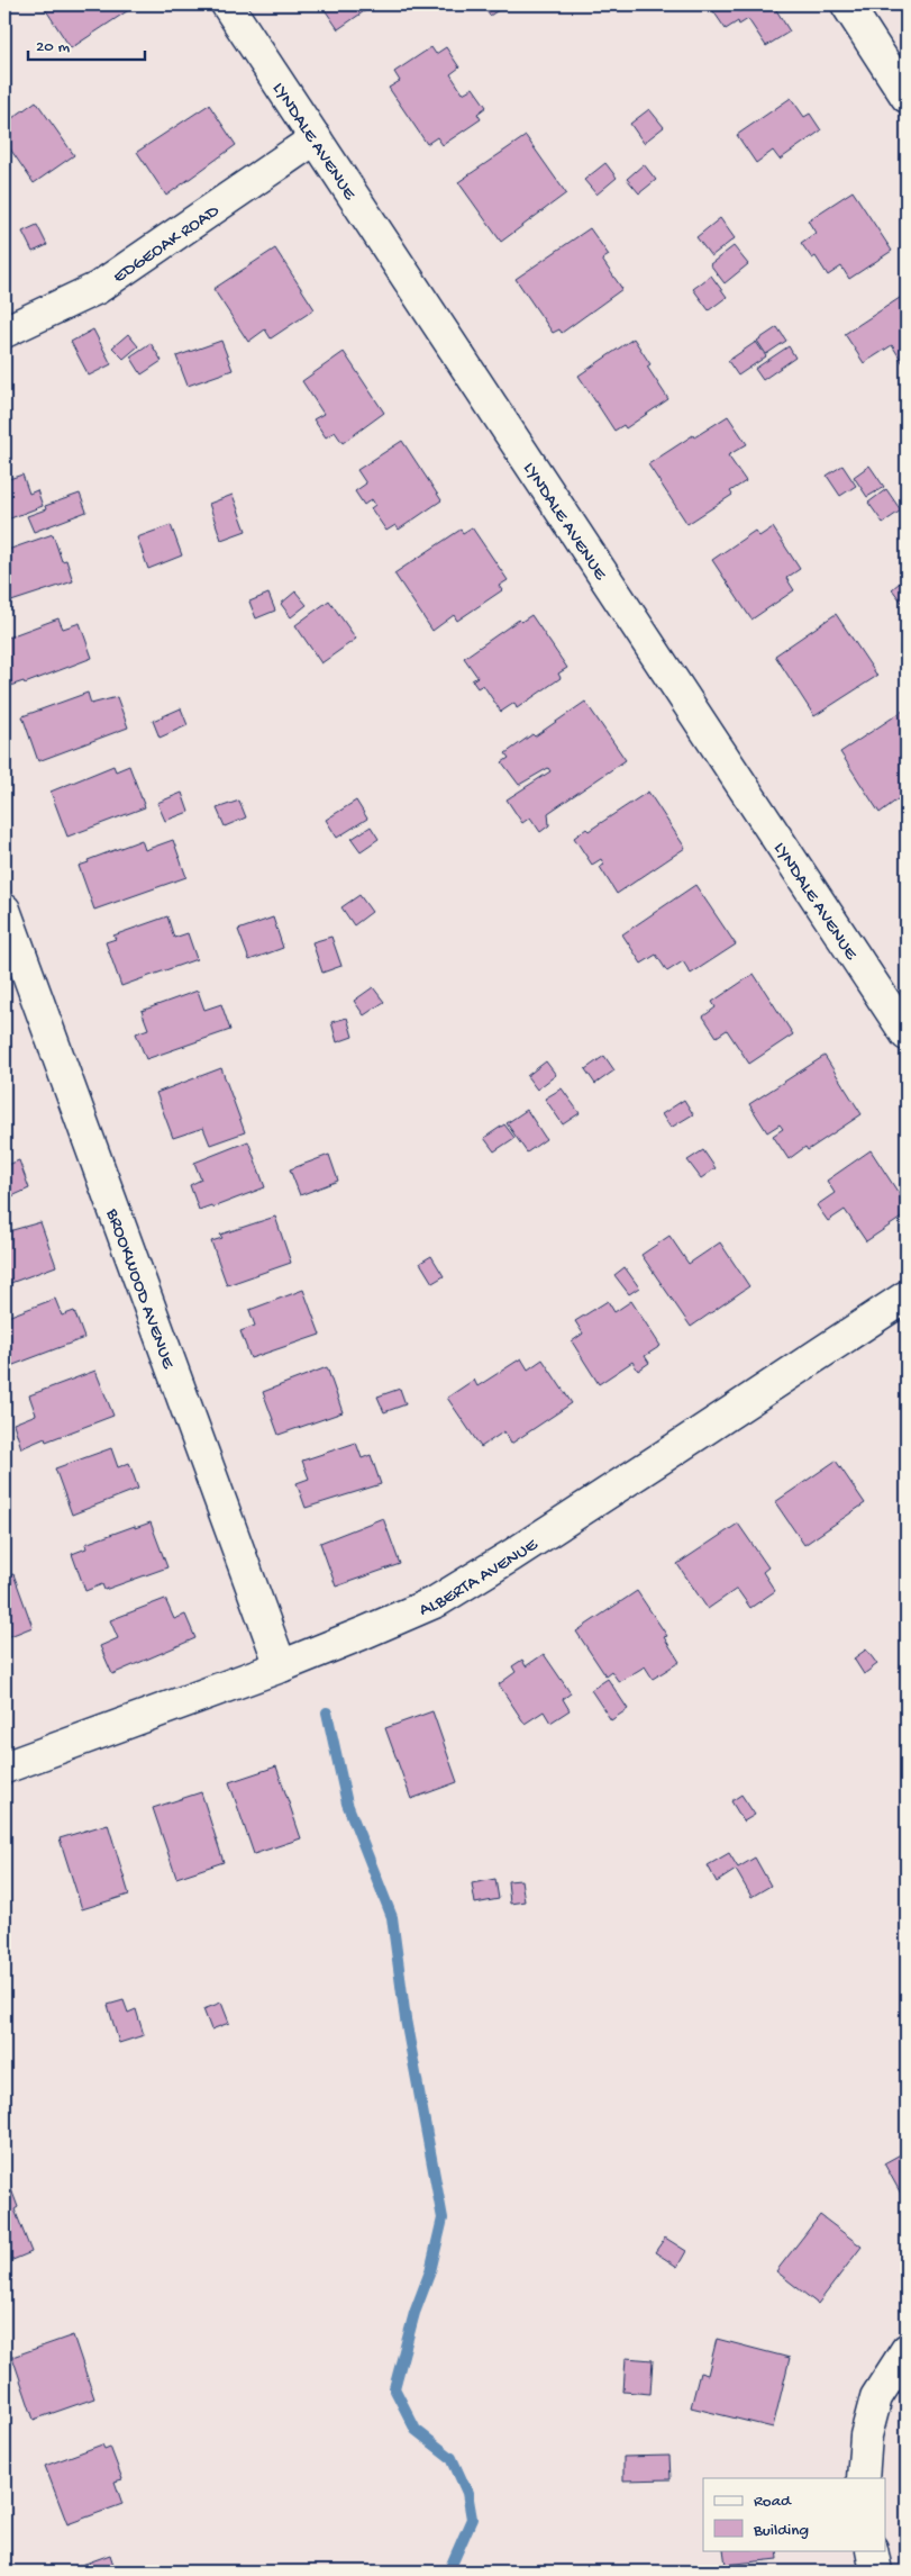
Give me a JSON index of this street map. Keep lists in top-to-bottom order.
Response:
{
  "streets": {
    "street": [
      "LYNDALE AVENUE",
      "EDGEOAK ROAD",
      "BROOKWOOD AVENUE",
      "ALBERTA AVENUE"
    ]
  },
  "crossings": [
    ["LYNDALE AVENUE", "EDGEOAK ROAD"],
    ["BROOKWOOD AVENUE", "ALBERTA AVENUE"]
  ],
  "legend": ["Road", "Building"],
  "scale_bar": "20 m"
}
